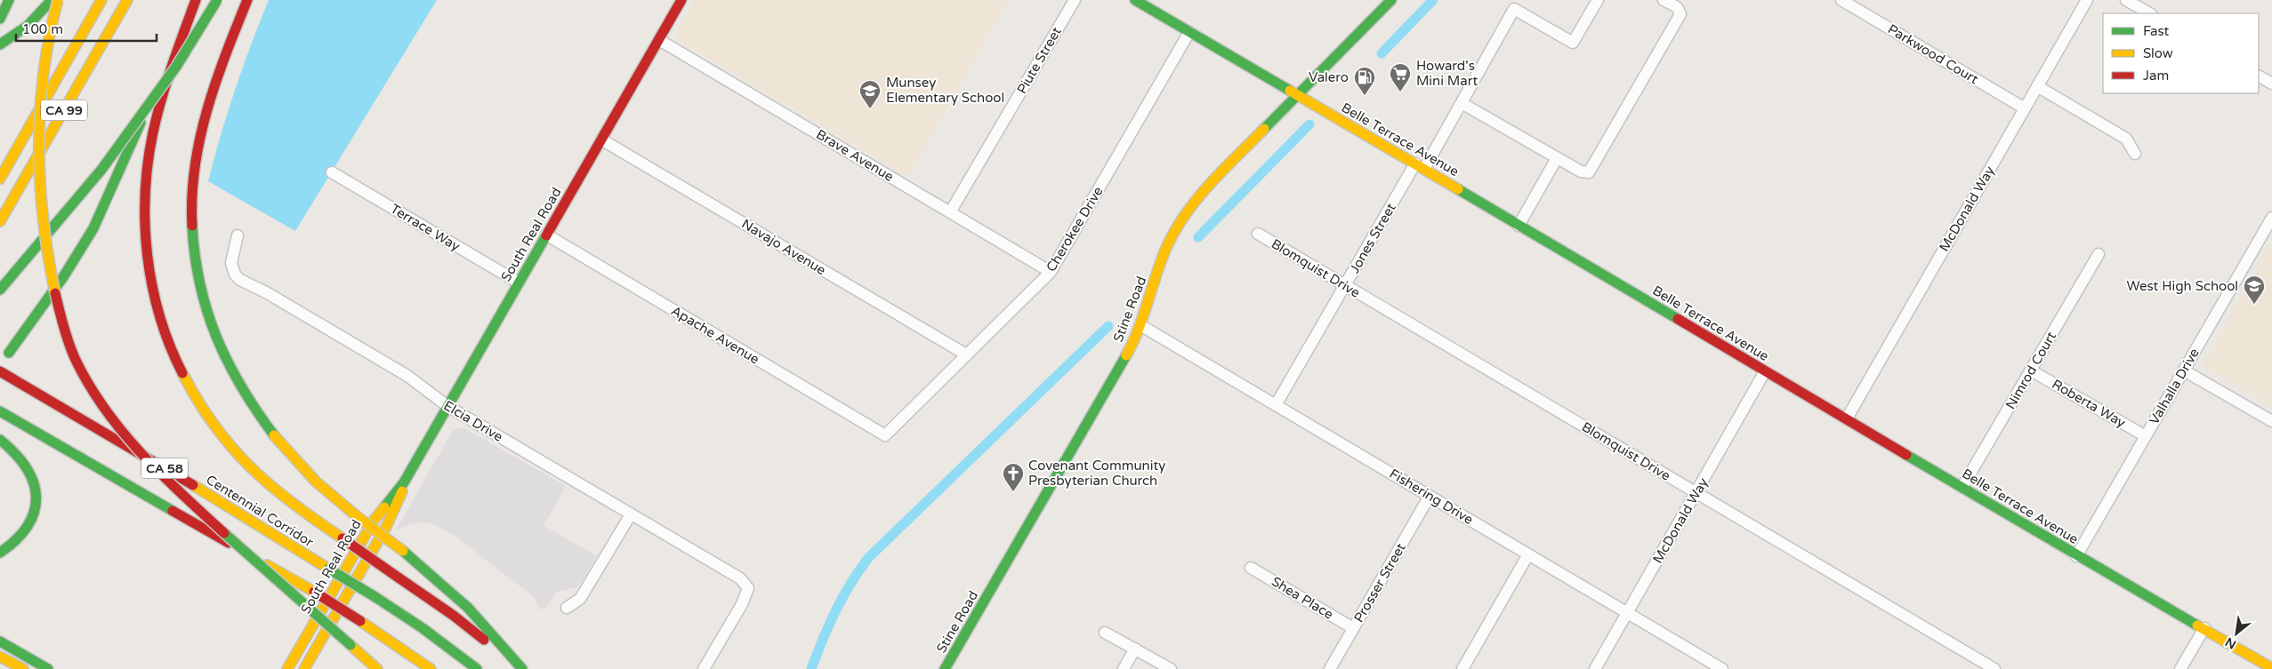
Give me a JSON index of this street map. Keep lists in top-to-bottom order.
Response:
{
  "streets": {
    "main road": [
      "CA 99",
      "Belle Terrace Avenue",
      "South Real Road",
      "Stine Road",
      "CA 58",
      "Centennial Corridor"
    ],
    "street": [
      "Parkwood Court",
      "Piute Street",
      "Brave Avenue",
      "McDonald Way",
      "Terrace Way",
      "Cherokee Drive",
      "Jones Street",
      "Navajo Avenue",
      "Blomquist Drive",
      "Apache Avenue",
      "Nimrod Court",
      "Valhalla Drive",
      "Roberta Way",
      "Elcia Drive",
      "Fishering Drive",
      "Prosser Street",
      "Shea Place"
    ]
  },
  "crossings": [
    ["Parkwood Court", "McDonald Way"],
    ["Piute Street", "Brave Avenue"],
    ["Belle Terrace Avenue", "McDonald Way"],
    ["Belle Terrace Avenue", "Cherokee Drive"],
    ["Belle Terrace Avenue", "Jones Street"],
    ["Belle Terrace Avenue", "Stine Road"],
    ["Belle Terrace Avenue", "Nimrod Court"],
    ["Belle Terrace Avenue", "Valhalla Drive"],
    ["Brave Avenue", "Cherokee Drive"],
    ["Brave Avenue", "South Real Road"],
    ["McDonald Way", "Blomquist Drive"],
    ["McDonald Way", "Fishering Drive"],
    ["Terrace Way", "South Real Road"],
    ["Cherokee Drive", "Navajo Avenue"],
    ["Cherokee Drive", "Apache Avenue"],
    ["South Real Road", "Navajo Avenue"],
    ["South Real Road", "Apache Avenue"],
    ["South Real Road", "Elcia Drive"],
    ["Jones Street", "Blomquist Drive"],
    ["Jones Street", "Fishering Drive"],
    ["Stine Road", "Fishering Drive"],
    ["Nimrod Court", "Roberta Way"],
    ["Valhalla Drive", "Roberta Way"],
    ["Fishering Drive", "Prosser Street"],
    ["Prosser Street", "Shea Place"]
  ],
  "places": {
    "supermarket": ["Howard's Mini Mart"],
    "fuel station": ["Valero"],
    "school or university": ["Munsey Elementary School", "West High School"],
    "church": ["Covenant Community Presbyterian Church"]
  },
  "legend": ["Fast", "Slow", "Jam"],
  "scale_bar": "100 m",
  "north": "bottom left"
}
